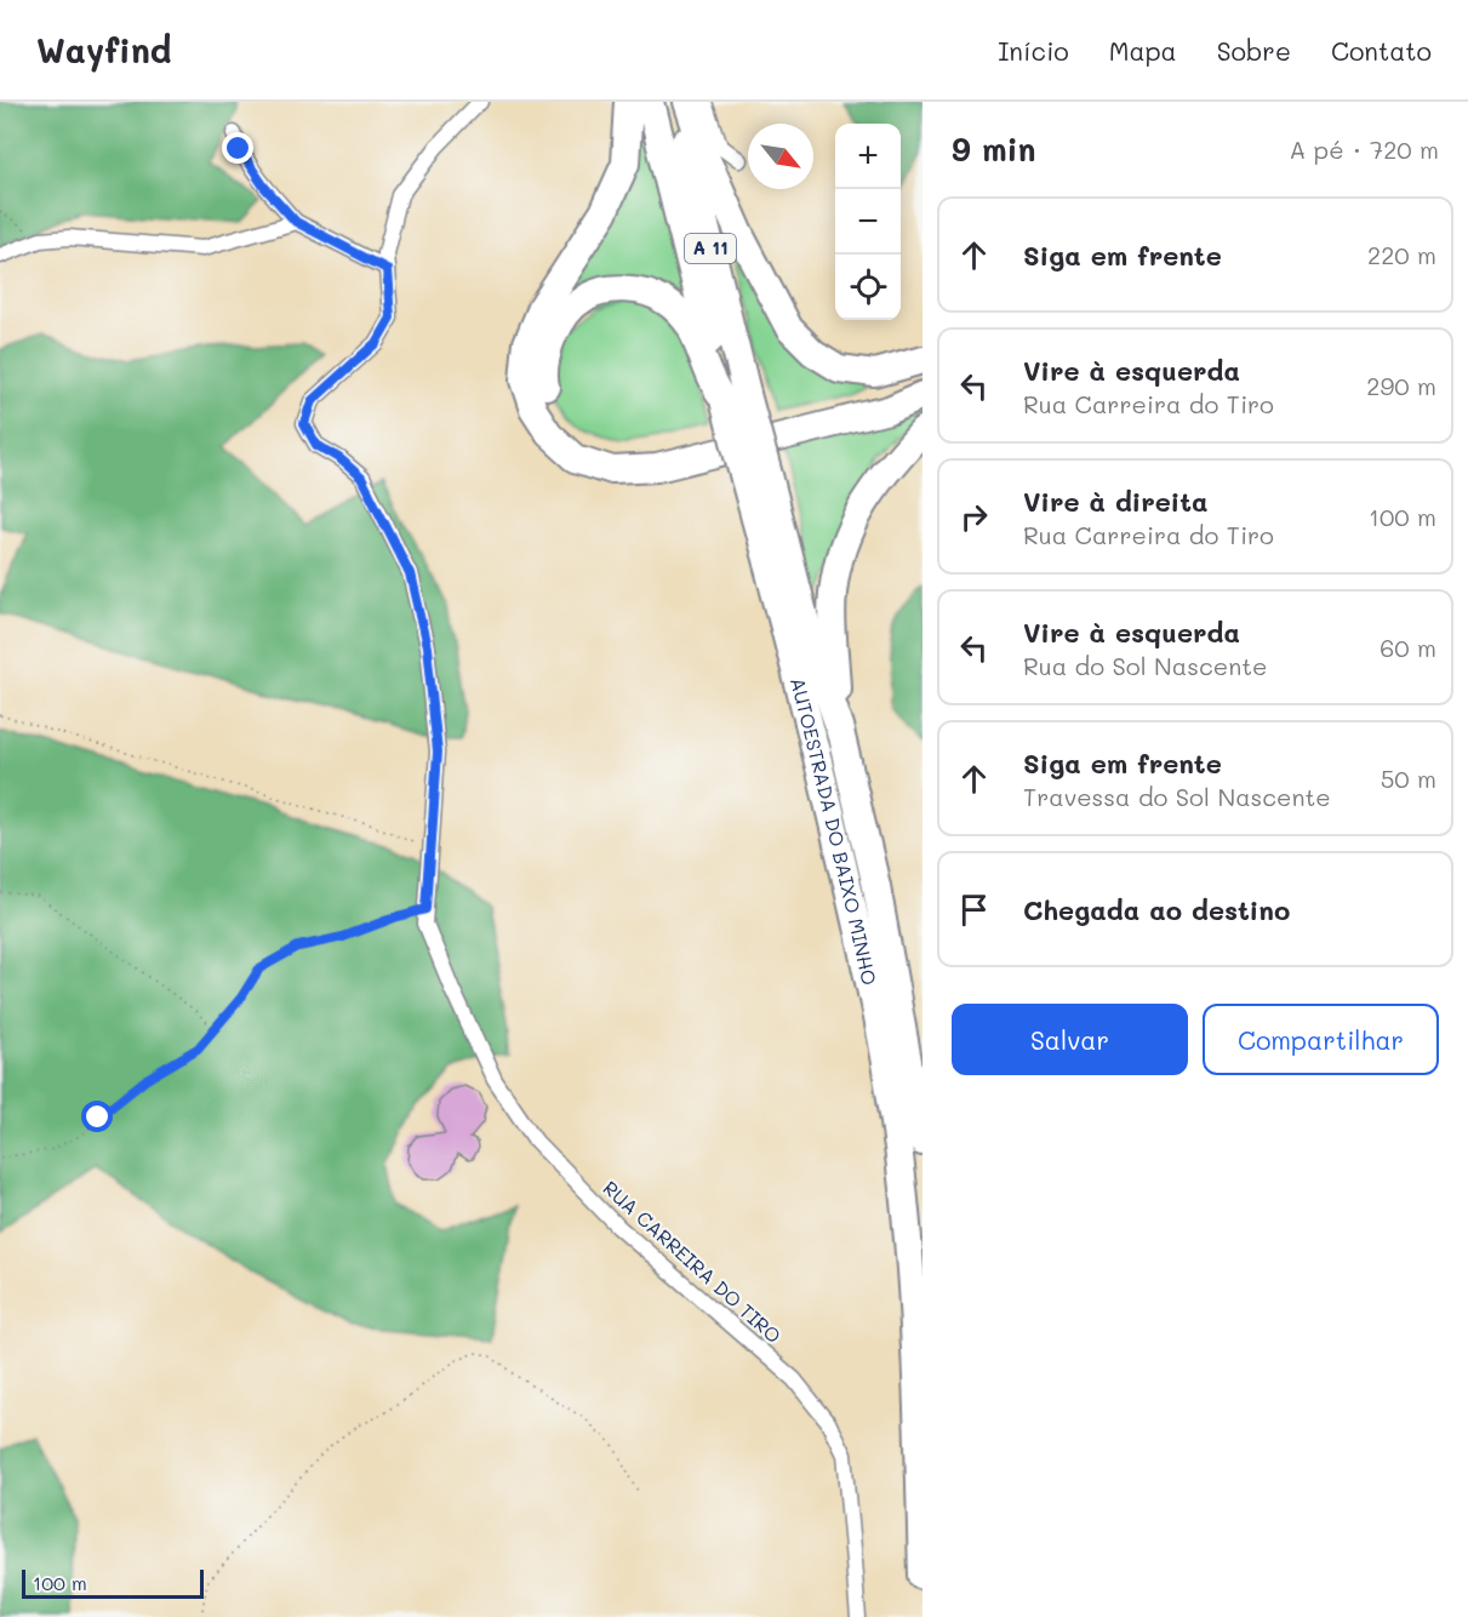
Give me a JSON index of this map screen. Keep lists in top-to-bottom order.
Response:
{
  "streets": {
    "highway": ["A 11", "AUTOESTRADA DO BAIXO MINHO"],
    "street": ["RUA CARREIRA DO TIRO"]
  },
  "scale_bar": "100 m",
  "north": "bottom right",
  "page": {
    "header": "Wayfind",
    "nav": [
      "Início",
      "Mapa",
      "Sobre",
      "Contato"
    ],
    "heading": ["9 min", "A pé · 720 m"],
    "map_buttons": ["+", "−"],
    "list": [
      ["Siga em frente", "220 m"],
      ["Vire à esquerda", "Rua Carreira do Tiro", "290 m"],
      ["Vire à direita", "Rua Carreira do Tiro", "100 m"],
      ["Vire à esquerda", "Rua do Sol Nascente", "60 m"],
      ["Siga em frente", "Travessa do Sol Nascente", "50 m"],
      "Chegada ao destino"
    ],
    "buttons": ["Salvar", "Compartilhar"],
    "scale": "100 m"
  }
}
